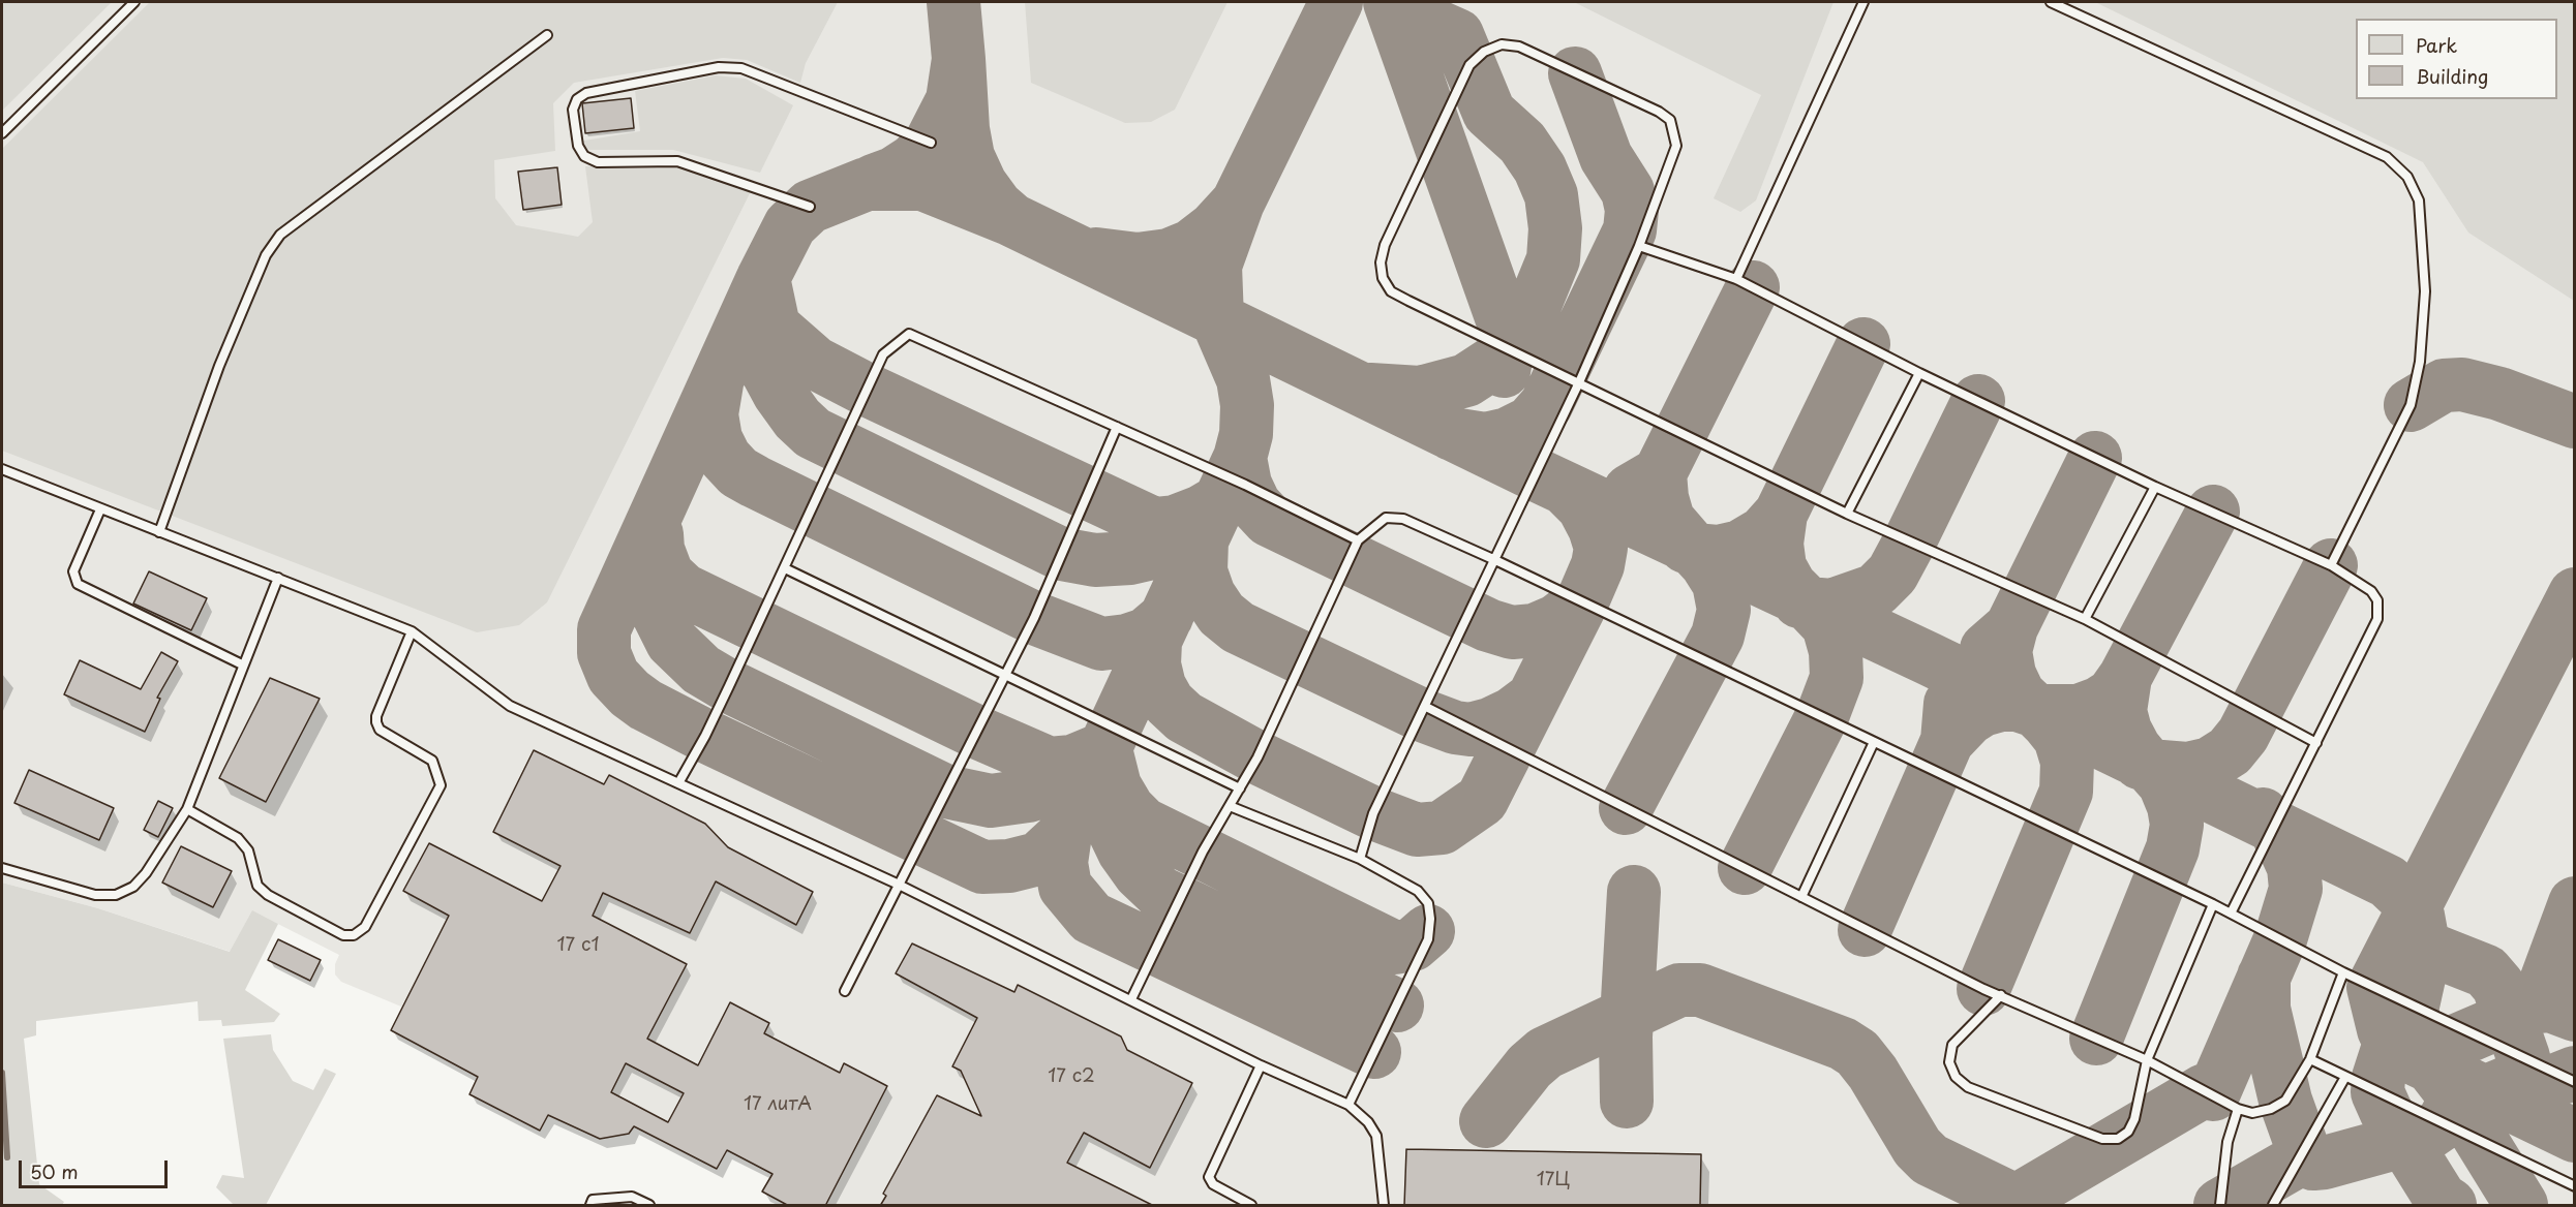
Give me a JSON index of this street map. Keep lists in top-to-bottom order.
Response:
{
  "house_numbers": [
    "17 с1",
    "17 с2",
    "17 литА",
    "17Ц"
  ],
  "legend": ["Park", "Building"],
  "scale_bar": "50 m"
}
